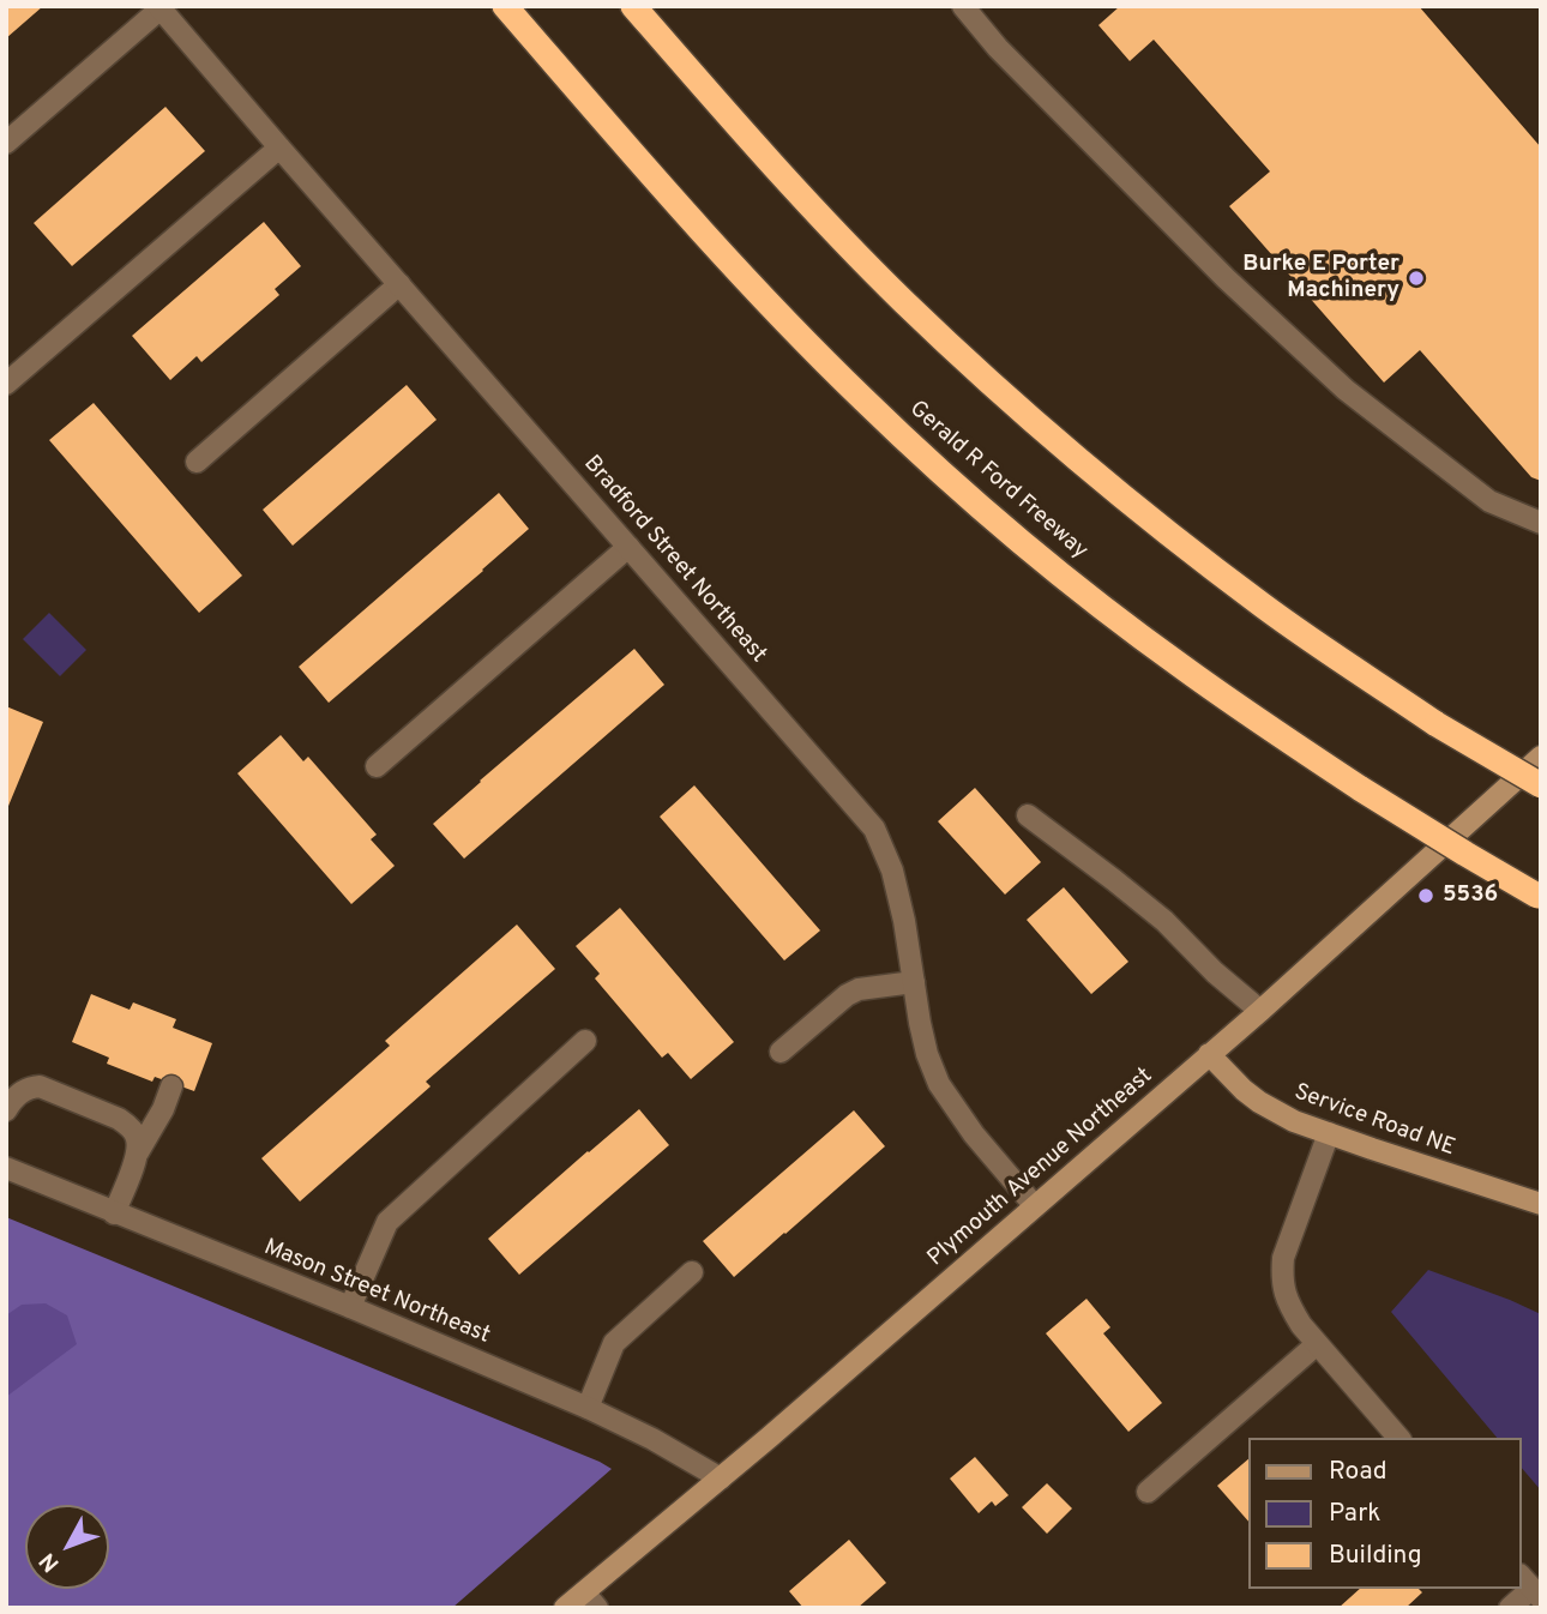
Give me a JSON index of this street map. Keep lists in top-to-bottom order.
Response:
{
  "streets": {
    "highway": ["Gerald R Ford Freeway"],
    "main road": ["Service Road NE", "Plymouth Avenue Northeast"],
    "street": ["Bradford Street Northeast", "Mason Street Northeast"]
  },
  "crossings": [
    ["Bradford Street Northeast", "Plymouth Avenue Northeast"],
    ["Service Road NE", "Plymouth Avenue Northeast"],
    ["Plymouth Avenue Northeast", "Mason Street Northeast"]
  ],
  "places": ["Burke E Porter Machinery", "5536"],
  "legend": ["Road", "Park", "Building"],
  "north": "bottom left"
}
